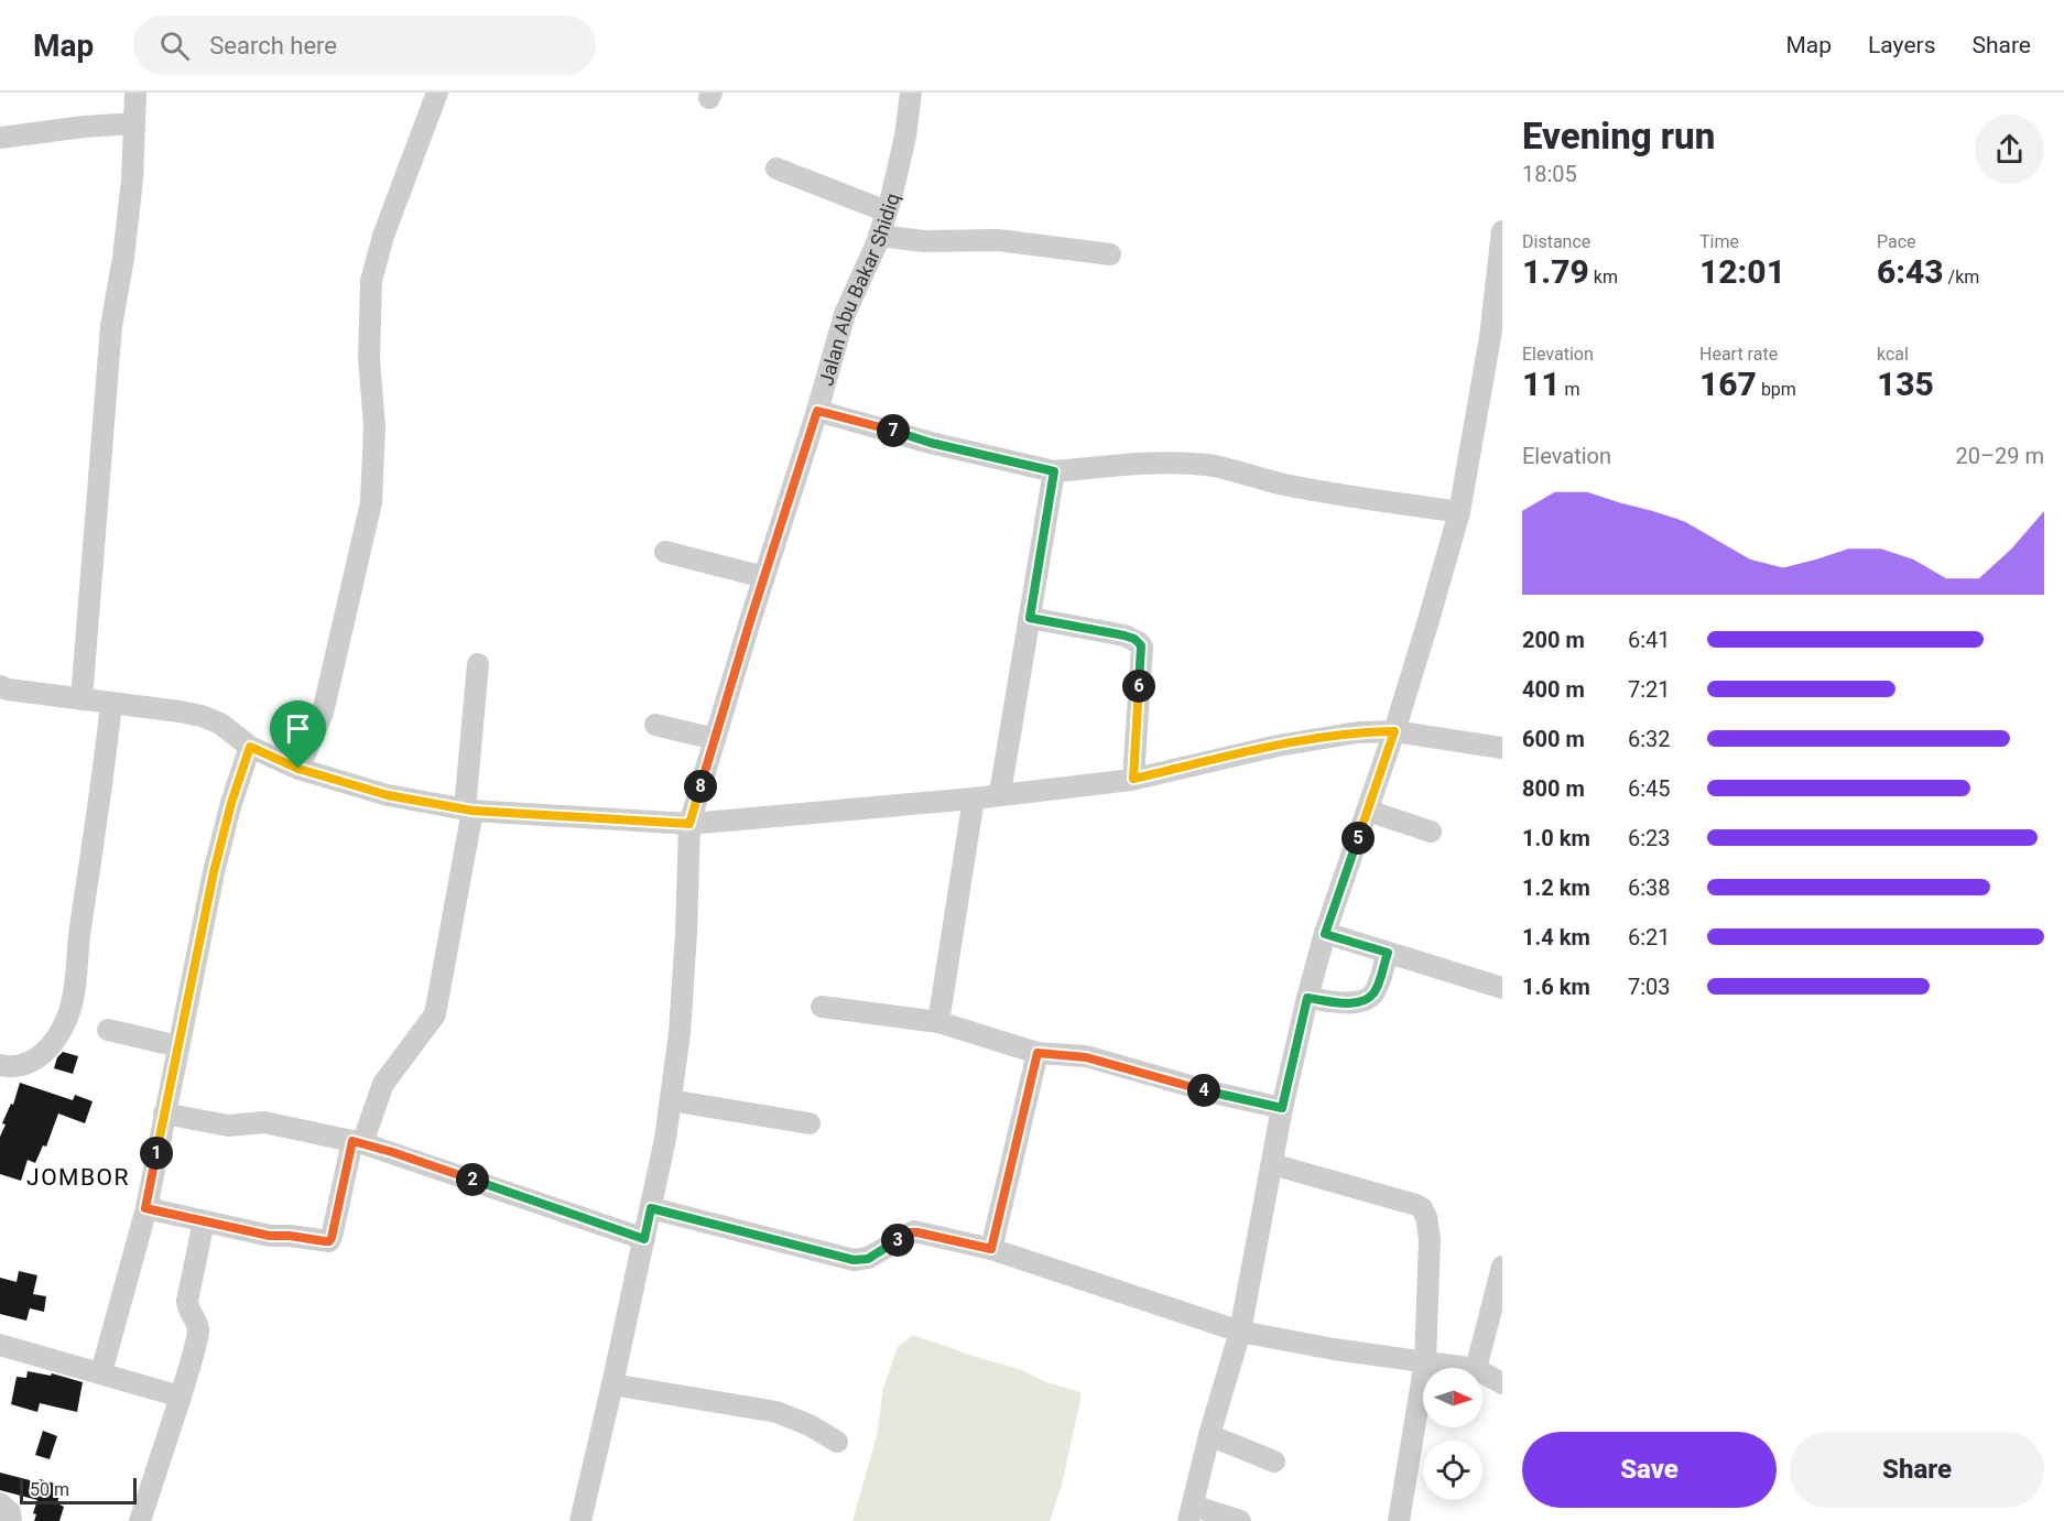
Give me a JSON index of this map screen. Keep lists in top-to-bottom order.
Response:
{
  "streets": {
    "street": ["Jalan Abu Bakar Shidiq"]
  },
  "districts": ["JOMBOR"],
  "scale_bar": "50 m",
  "north": "right",
  "page": {
    "header": "Map",
    "search": "Search here",
    "nav": ["Map", "Layers", "Share"],
    "heading": ["Evening run", "18:05"],
    "stats": [
      ["Distance", "1.79 km"],
      ["Time", "12:01"],
      ["Pace", "6:43 /km"],
      ["Elevation", "11 m"],
      ["Heart rate", "167 bpm"],
      ["kcal", "135"]
    ],
    "pins": [
      "7",
      "6",
      "8",
      "5",
      "4",
      "1",
      "2",
      "3"
    ],
    "chart": ["Elevation", "20–29 m"],
    "list": [
      {
        "name": "200 m",
        "note": "6:41"
      },
      {
        "name": "400 m",
        "note": "7:21"
      },
      {
        "name": "600 m",
        "note": "6:32"
      },
      {
        "name": "800 m",
        "note": "6:45"
      },
      {
        "name": "1.0 km",
        "note": "6:23"
      },
      {
        "name": "1.2 km",
        "note": "6:38"
      },
      {
        "name": "1.4 km",
        "note": "6:21"
      },
      {
        "name": "1.6 km",
        "note": "7:03"
      }
    ],
    "buttons": ["Save", "Share"],
    "scale": "50 m"
  }
}
